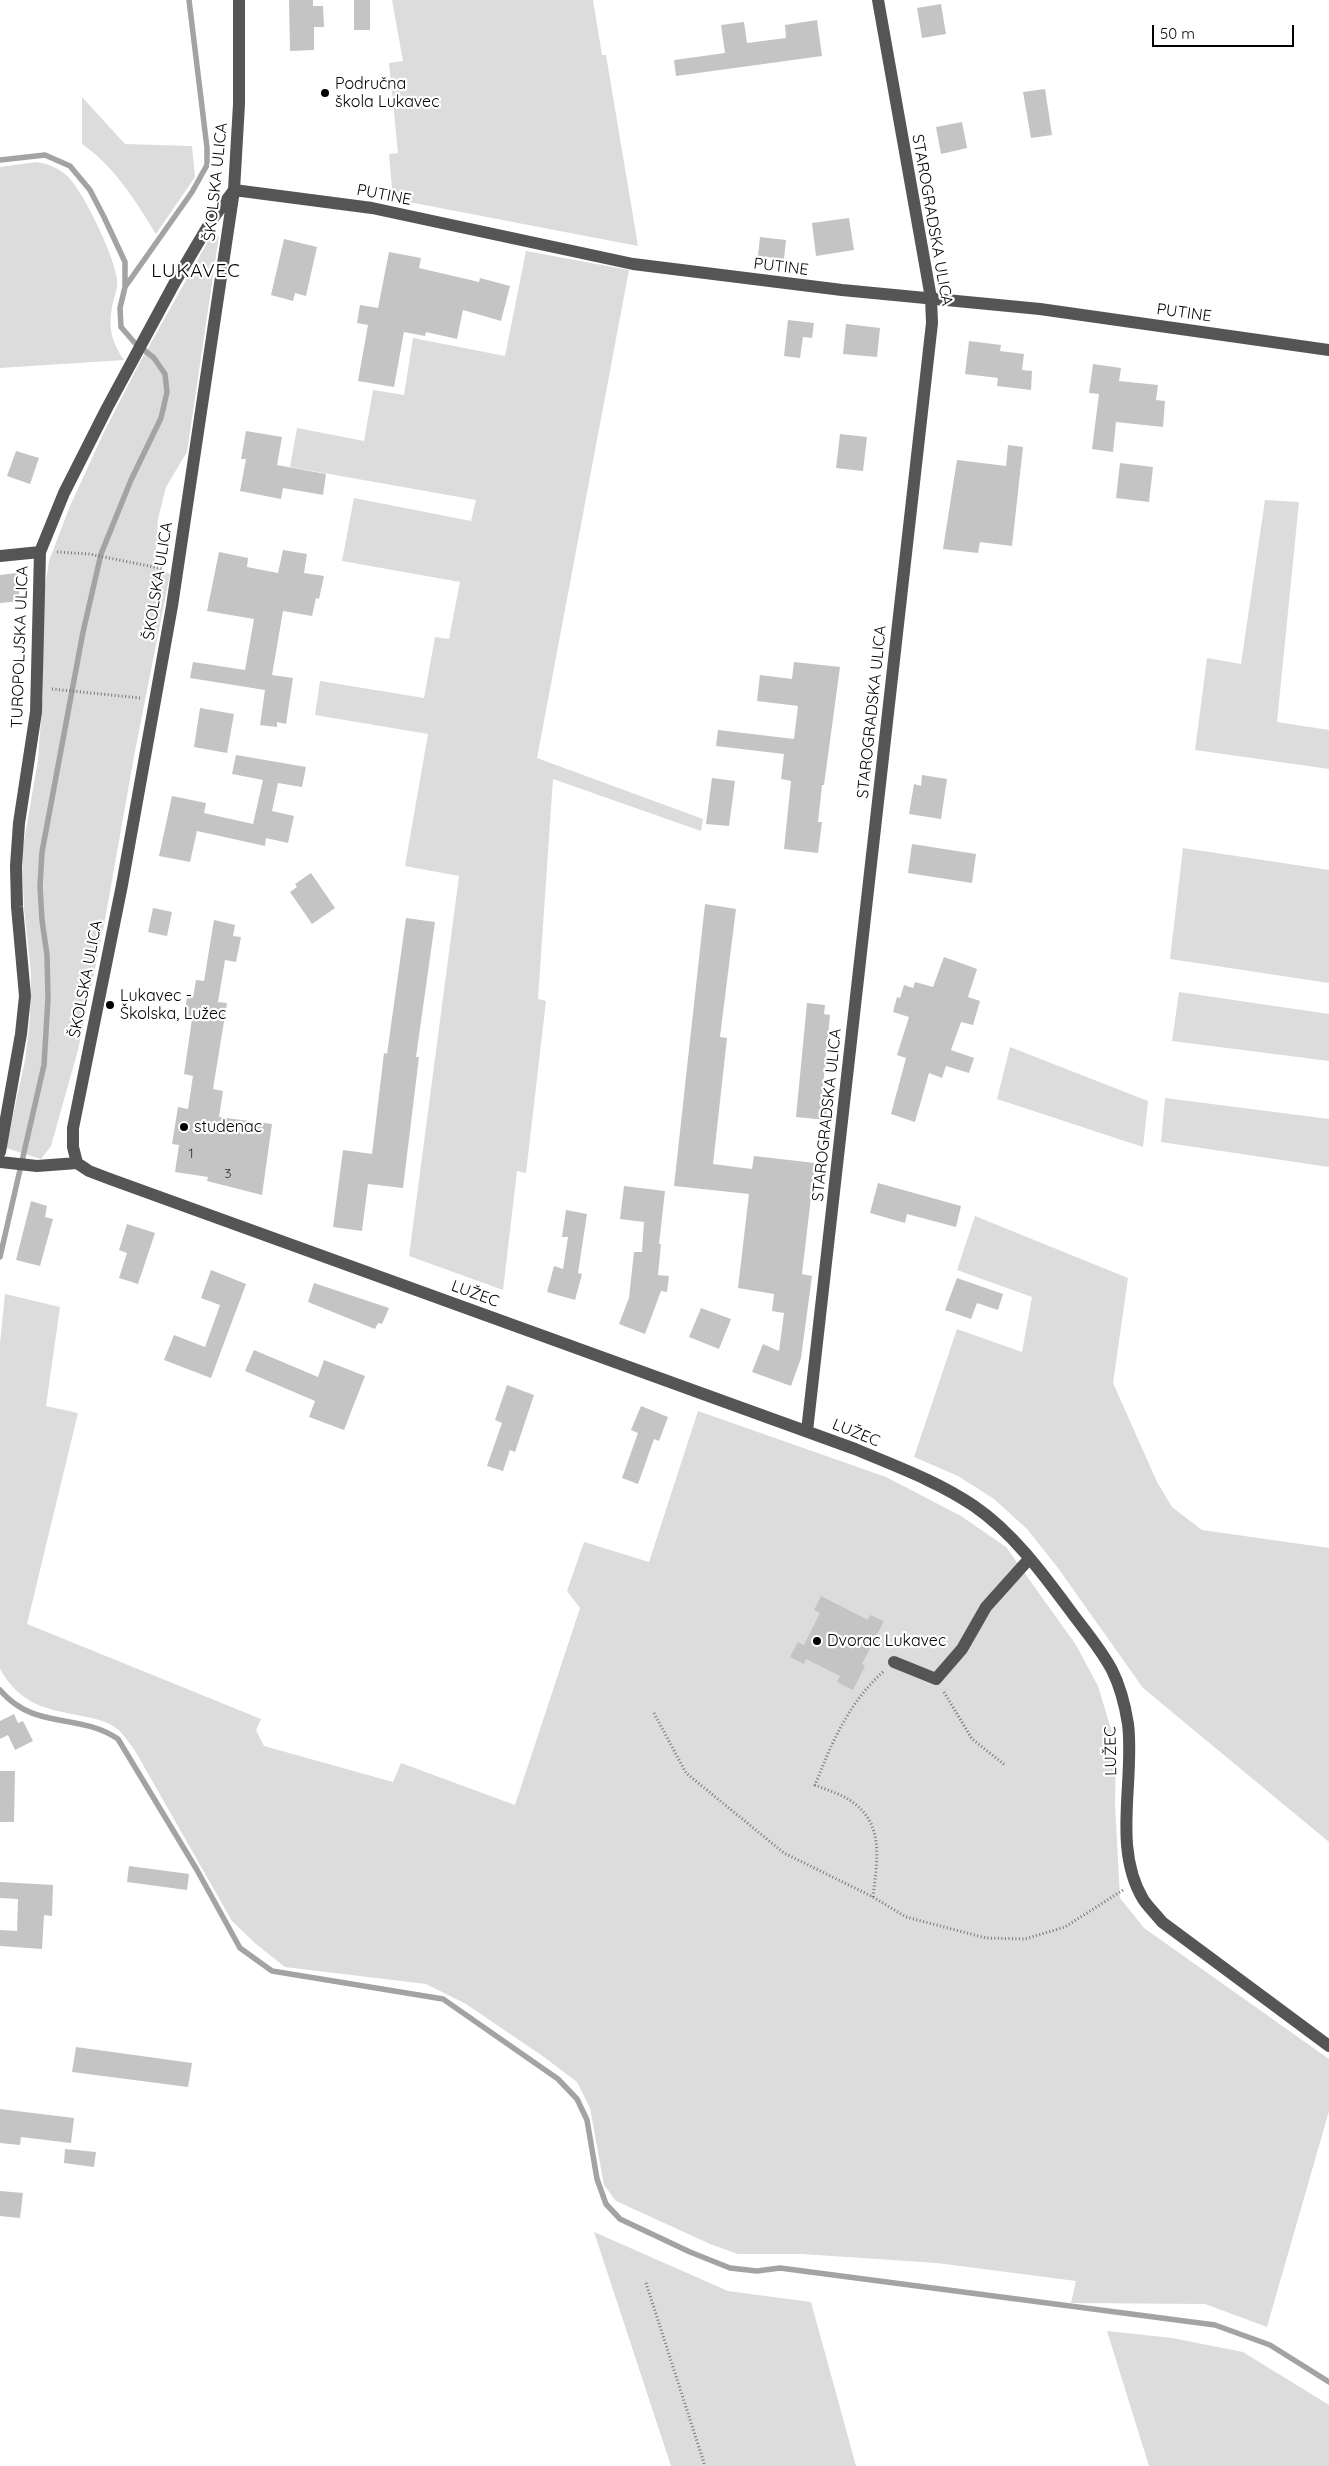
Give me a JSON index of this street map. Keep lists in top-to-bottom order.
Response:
{
  "streets": {
    "street": [
      "ŠKOLSKA ULICA",
      "PUTINE",
      "STAROGRADSKA ULICA",
      "TUROPOLJSKA ULICA",
      "LUŽEC"
    ]
  },
  "crossings": [
    ["ŠKOLSKA ULICA", "PUTINE"],
    ["ŠKOLSKA ULICA", "TUROPOLJSKA ULICA"],
    ["ŠKOLSKA ULICA", "LUŽEC"],
    ["PUTINE", "STAROGRADSKA ULICA"],
    ["PUTINE", "TUROPOLJSKA ULICA"],
    ["STAROGRADSKA ULICA", "LUŽEC"]
  ],
  "districts": ["LUKAVEC"],
  "places": [
    "Područna škola Lukavec",
    "Lukavec - Školska, Lužec",
    "studenac",
    "Dvorac Lukavec"
  ],
  "house_numbers": ["1", "3"],
  "scale_bar": "50 m"
}
